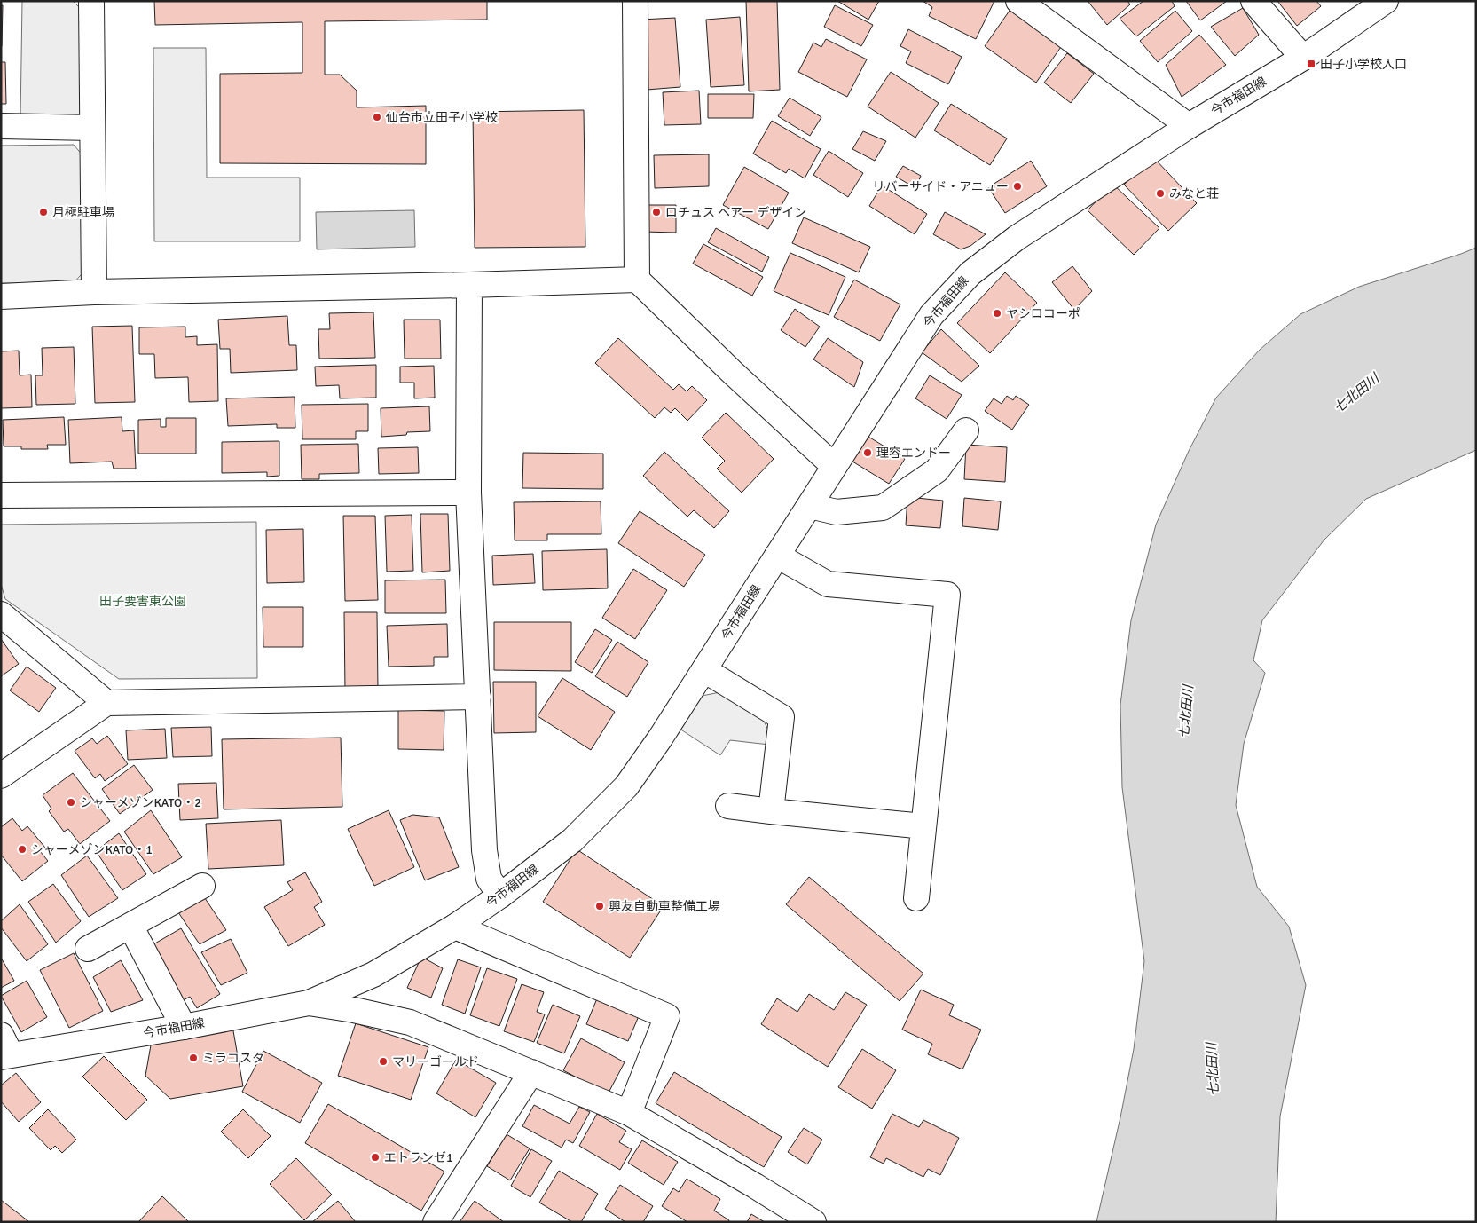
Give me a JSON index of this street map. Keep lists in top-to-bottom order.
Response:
{
  "streets": {
    "street": ["今市福田線"]
  },
  "water": ["七北田川"],
  "parks": ["田子要害東公園"],
  "places": {
    "transit": ["田子小学校入口"],
    "other": [
      "仙台市立田子小学校",
      "リバーサイド・アニュー",
      "みなと荘",
      "月極駐車場",
      "ロチュス ヘアー デザイン",
      "ヤシロコーポ",
      "理容エンドー",
      "シャーメゾンKATO・2",
      "シャーメゾンKATO・1",
      "興友自動車整備工場",
      "ミラコスタ",
      "マリーゴールド",
      "エトランゼ1"
    ]
  }
}
